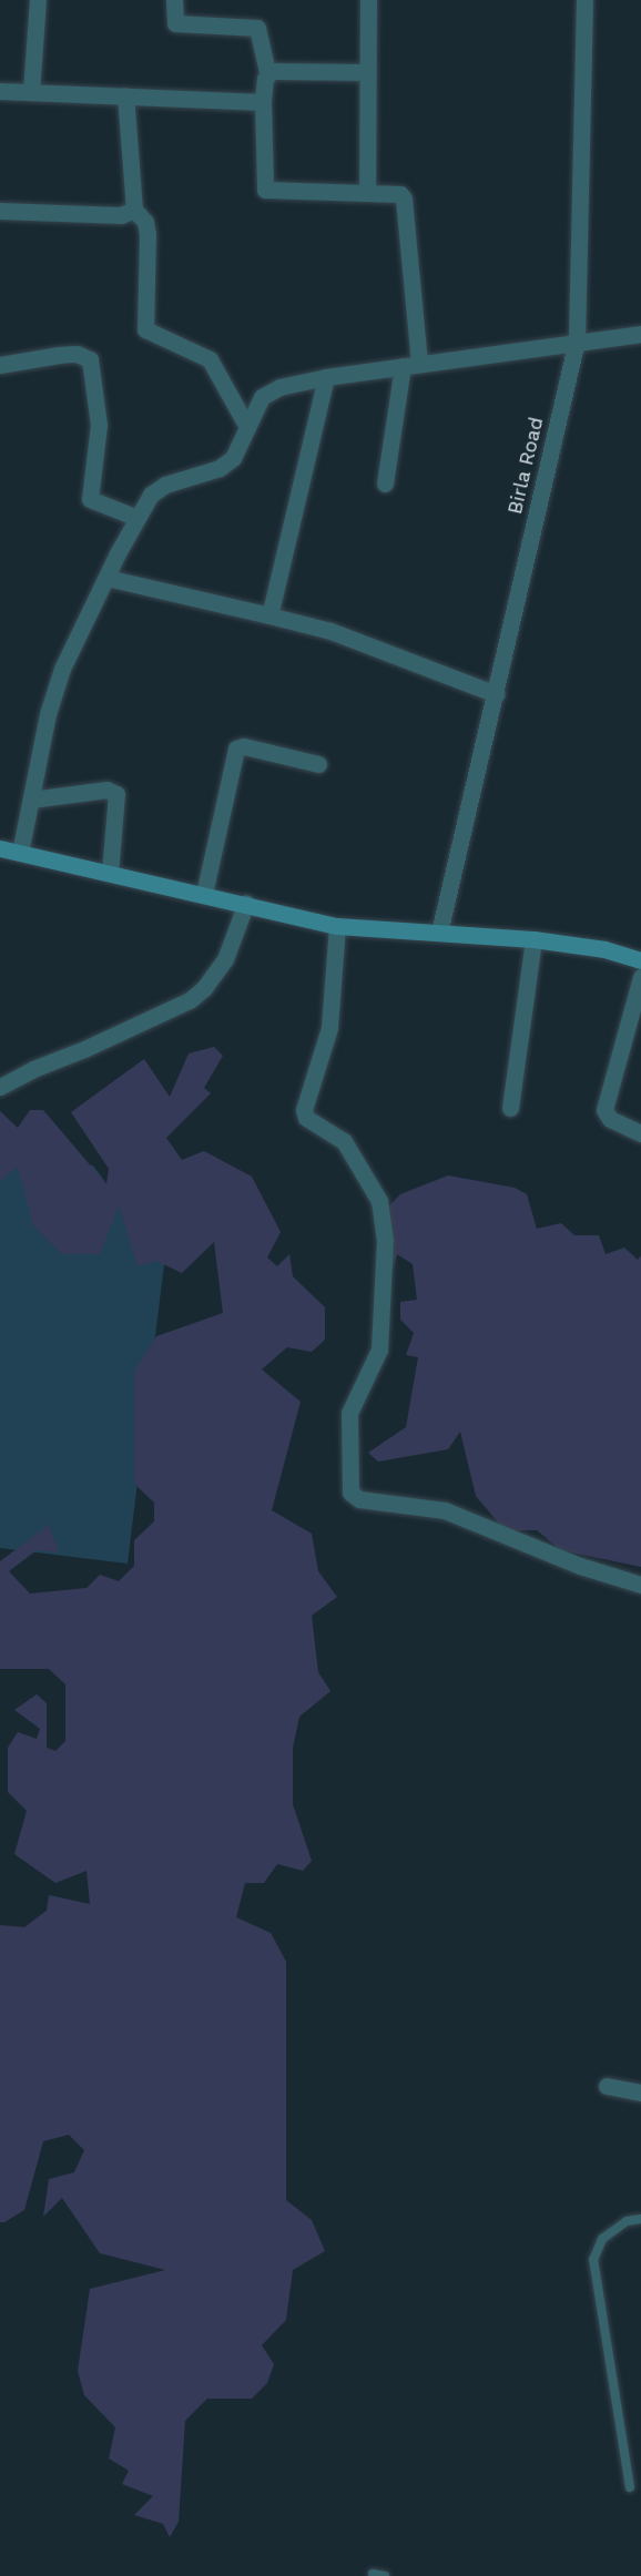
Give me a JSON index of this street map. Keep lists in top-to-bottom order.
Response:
{
  "streets": {
    "street": ["Birla Road"]
  }
}
